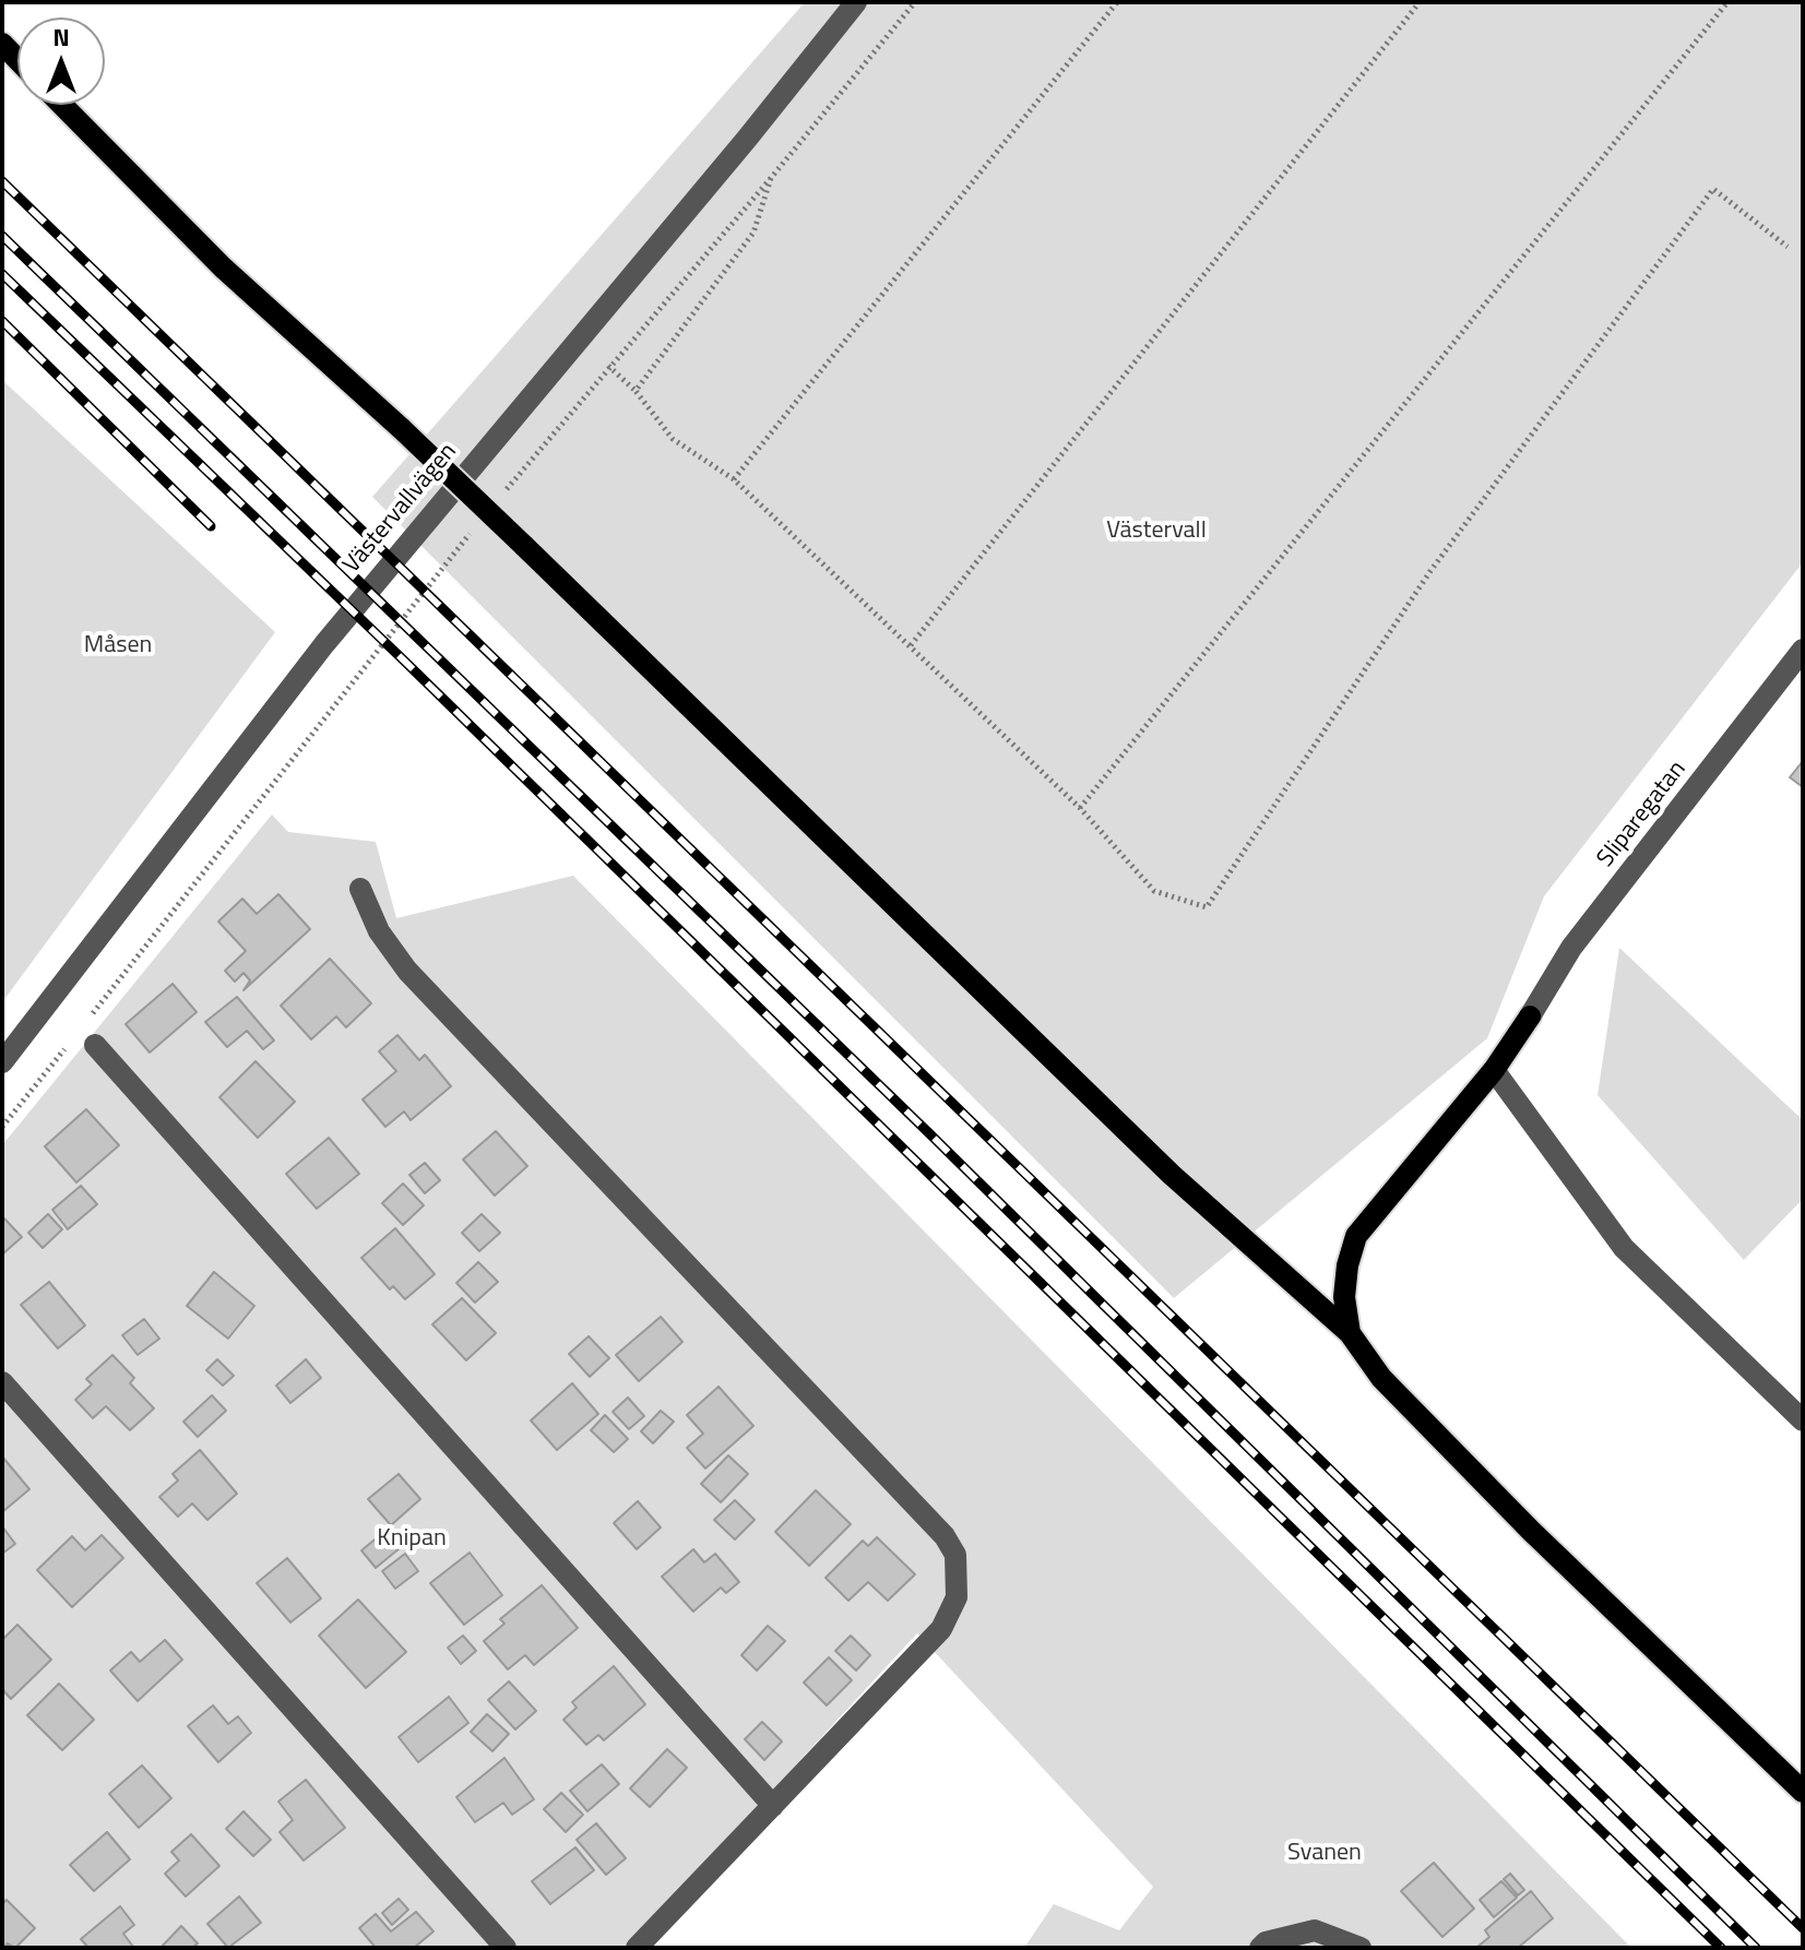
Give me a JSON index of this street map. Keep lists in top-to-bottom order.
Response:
{
  "streets": {
    "street": ["Västervallvägen", "Sliparegatan"]
  },
  "parks": [
    "Västervall",
    "Måsen",
    "Knipan",
    "Svanen"
  ],
  "north": "top"
}
